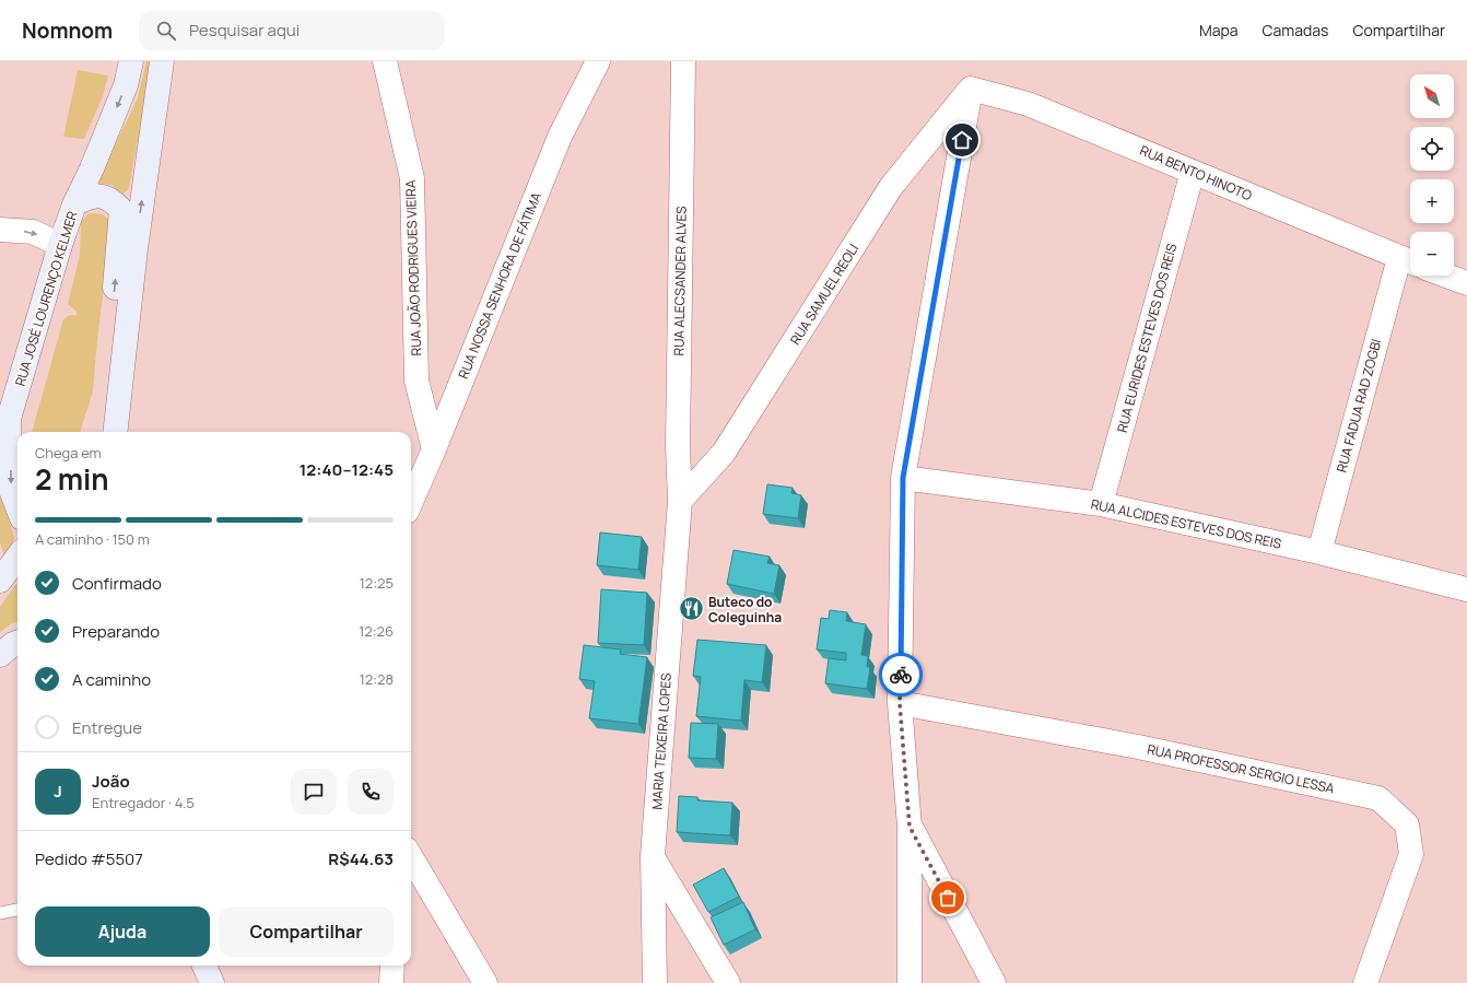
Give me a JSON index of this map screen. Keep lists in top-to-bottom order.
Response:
{
  "streets": {
    "main road": ["RUA JOSÉ LOURENÇO KELMER"],
    "street": [
      "RUA BENTO HINOTO",
      "RUA JOÃO RODRIGUES VIEIRA",
      "RUA ALECSANDER ALVES",
      "RUA NOSSA SENHORA DE FÁTIMA",
      "RUA SAMUEL REOLI",
      "RUA EURIDES ESTEVES DOS REIS",
      "RUA FADUA RAD ZOGBI",
      "RUA ALCIDES ESTEVES DOS REIS",
      "MARIA TEIXEIRA LOPES",
      "RUA PROFESSOR SERGIO LESSA"
    ]
  },
  "crossings": [
    ["RUA BENTO HINOTO", "RUA SAMUEL REOLI"],
    ["RUA BENTO HINOTO", "RUA EURIDES ESTEVES DOS REIS"],
    ["RUA BENTO HINOTO", "RUA FADUA RAD ZOGBI"],
    ["RUA JOÃO RODRIGUES VIEIRA", "RUA NOSSA SENHORA DE FÁTIMA"],
    ["RUA ALECSANDER ALVES", "RUA SAMUEL REOLI"],
    ["RUA ALECSANDER ALVES", "MARIA TEIXEIRA LOPES"],
    ["RUA SAMUEL REOLI", "MARIA TEIXEIRA LOPES"],
    ["RUA EURIDES ESTEVES DOS REIS", "RUA ALCIDES ESTEVES DOS REIS"],
    ["RUA FADUA RAD ZOGBI", "RUA ALCIDES ESTEVES DOS REIS"]
  ],
  "places": {
    "restaurant": ["Buteco do Coleguinha"]
  },
  "north": "top left",
  "page": {
    "header": "Nomnom",
    "search": "Pesquisar aqui",
    "nav": ["Mapa", "Camadas", "Compartilhar"],
    "map_buttons": ["+", "−"],
    "heading": ["2 min", "Chega em", "12:40–12:45"],
    "panel": [
      "João",
      "Entregador · 4.5",
      "Pedido #5507",
      "R$44.63"
    ],
    "bar": "A caminho · 150 m",
    "list": [
      ["Confirmado", "12:25"],
      ["Preparando", "12:26"],
      ["A caminho", "12:28"],
      "Entregue"
    ],
    "round": "J",
    "buttons": ["Ajuda", "Compartilhar"]
  }
}
